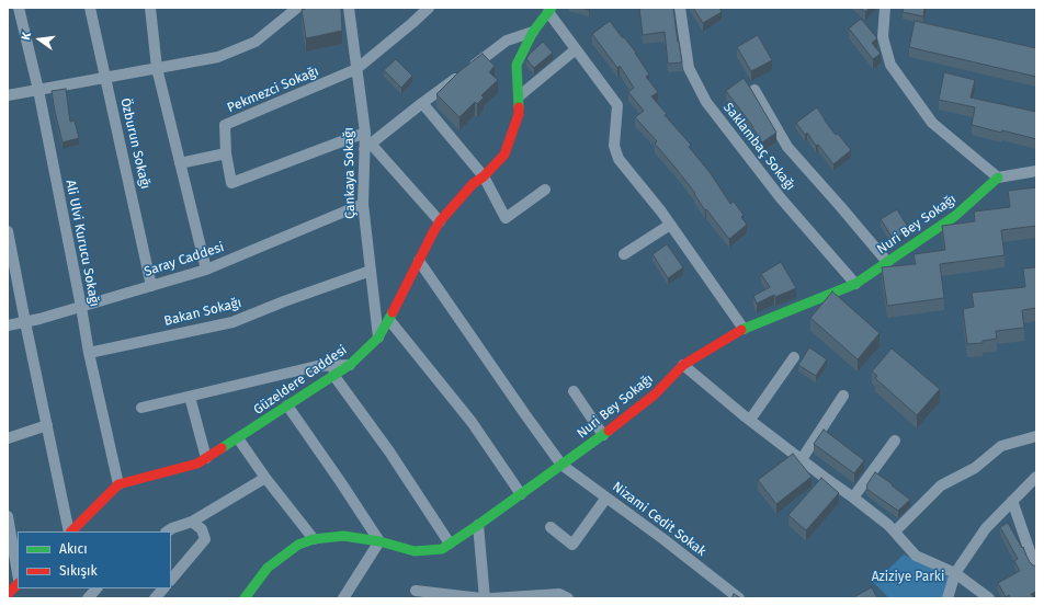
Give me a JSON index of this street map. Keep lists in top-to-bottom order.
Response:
{
  "streets": {
    "street": [
      "Pekmezci Sokağı",
      "Özburun Sokağı",
      "Saklambaç Sokağı",
      "Çankaya Sokağı",
      "Nuri Bey Sokağı",
      "Ali Ulvi Kurucu Sokağı",
      "Saray Caddesi",
      "Bakan Sokağı",
      "Güzeldere Caddesi",
      "Nizami Cedit Sokak"
    ]
  },
  "crossings": [
    ["Pekmezci Sokağı", "Çankaya Sokağı"],
    ["Özburun Sokağı", "Saray Caddesi"],
    ["Saklambaç Sokağı", "Nuri Bey Sokağı"],
    ["Çankaya Sokağı", "Saray Caddesi"],
    ["Çankaya Sokağı", "Bakan Sokağı"],
    ["Çankaya Sokağı", "Güzeldere Caddesi"],
    ["Nuri Bey Sokağı", "Nizami Cedit Sokak"],
    ["Ali Ulvi Kurucu Sokağı", "Saray Caddesi"],
    ["Ali Ulvi Kurucu Sokağı", "Bakan Sokağı"],
    ["Ali Ulvi Kurucu Sokağı", "Güzeldere Caddesi"],
    ["Güzeldere Caddesi", "Nizami Cedit Sokak"]
  ],
  "parks": ["Aziziye Parki"],
  "legend": ["Akıcı", "Sıkışık"],
  "north": "left"
}
